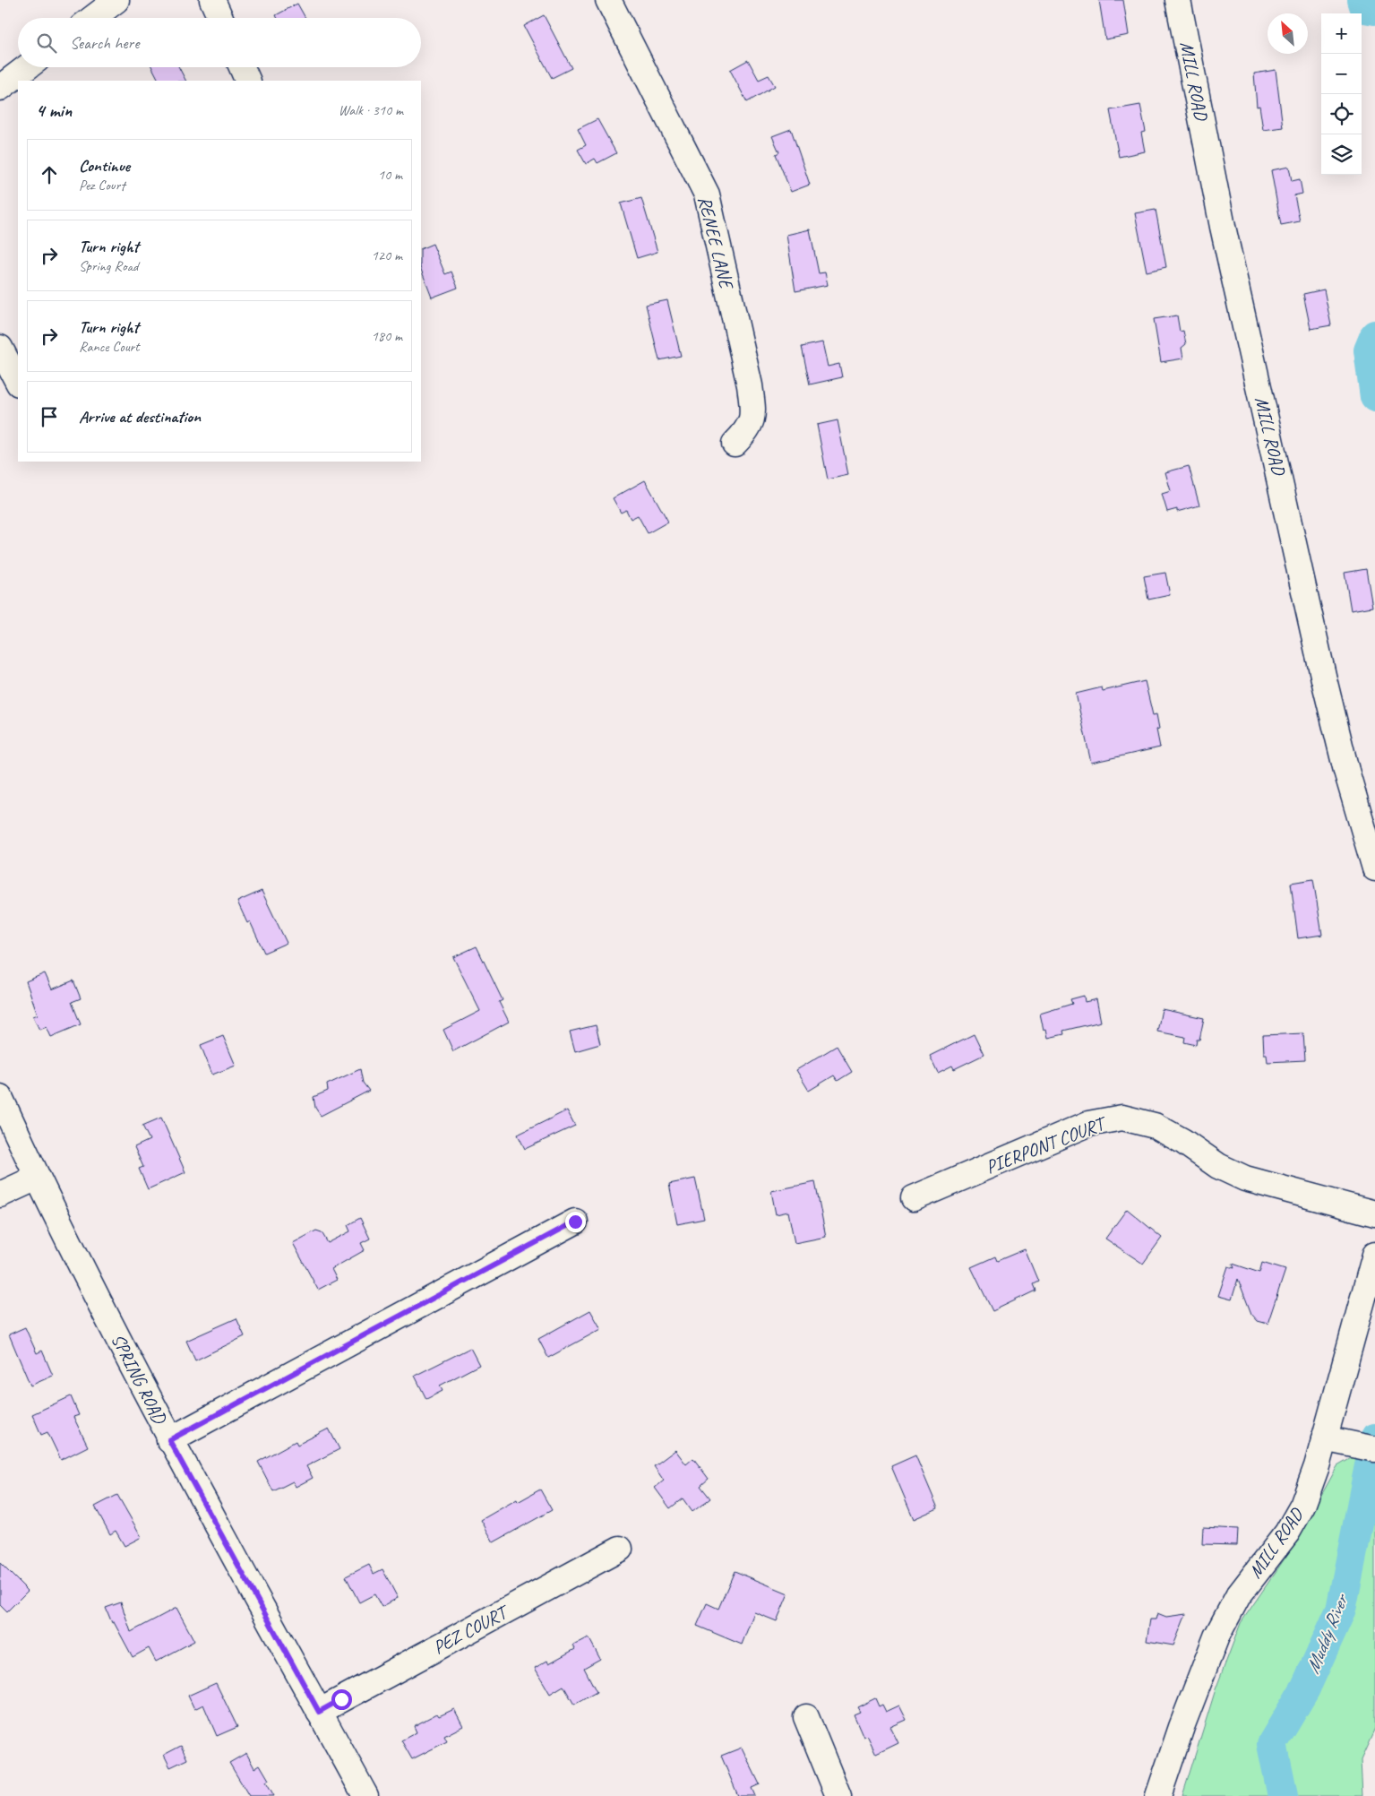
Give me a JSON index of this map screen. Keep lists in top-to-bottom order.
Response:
{
  "streets": {
    "street": [
      "MILL ROAD",
      "RENEE LANE",
      "PIERPONT COURT",
      "SPRING ROAD",
      "PEZ COURT"
    ]
  },
  "crossings": [
    ["SPRING ROAD", "PEZ COURT"]
  ],
  "water": ["Muddy River"],
  "north": "top left",
  "page": {
    "map_buttons": ["+", "−"],
    "search": "Search here",
    "heading": ["4 min", "Walk · 310 m"],
    "list": [
      ["Continue", "Pez Court", "10 m"],
      ["Turn right", "Spring Road", "120 m"],
      ["Turn right", "Rance Court", "180 m"],
      "Arrive at destination"
    ]
  }
}
